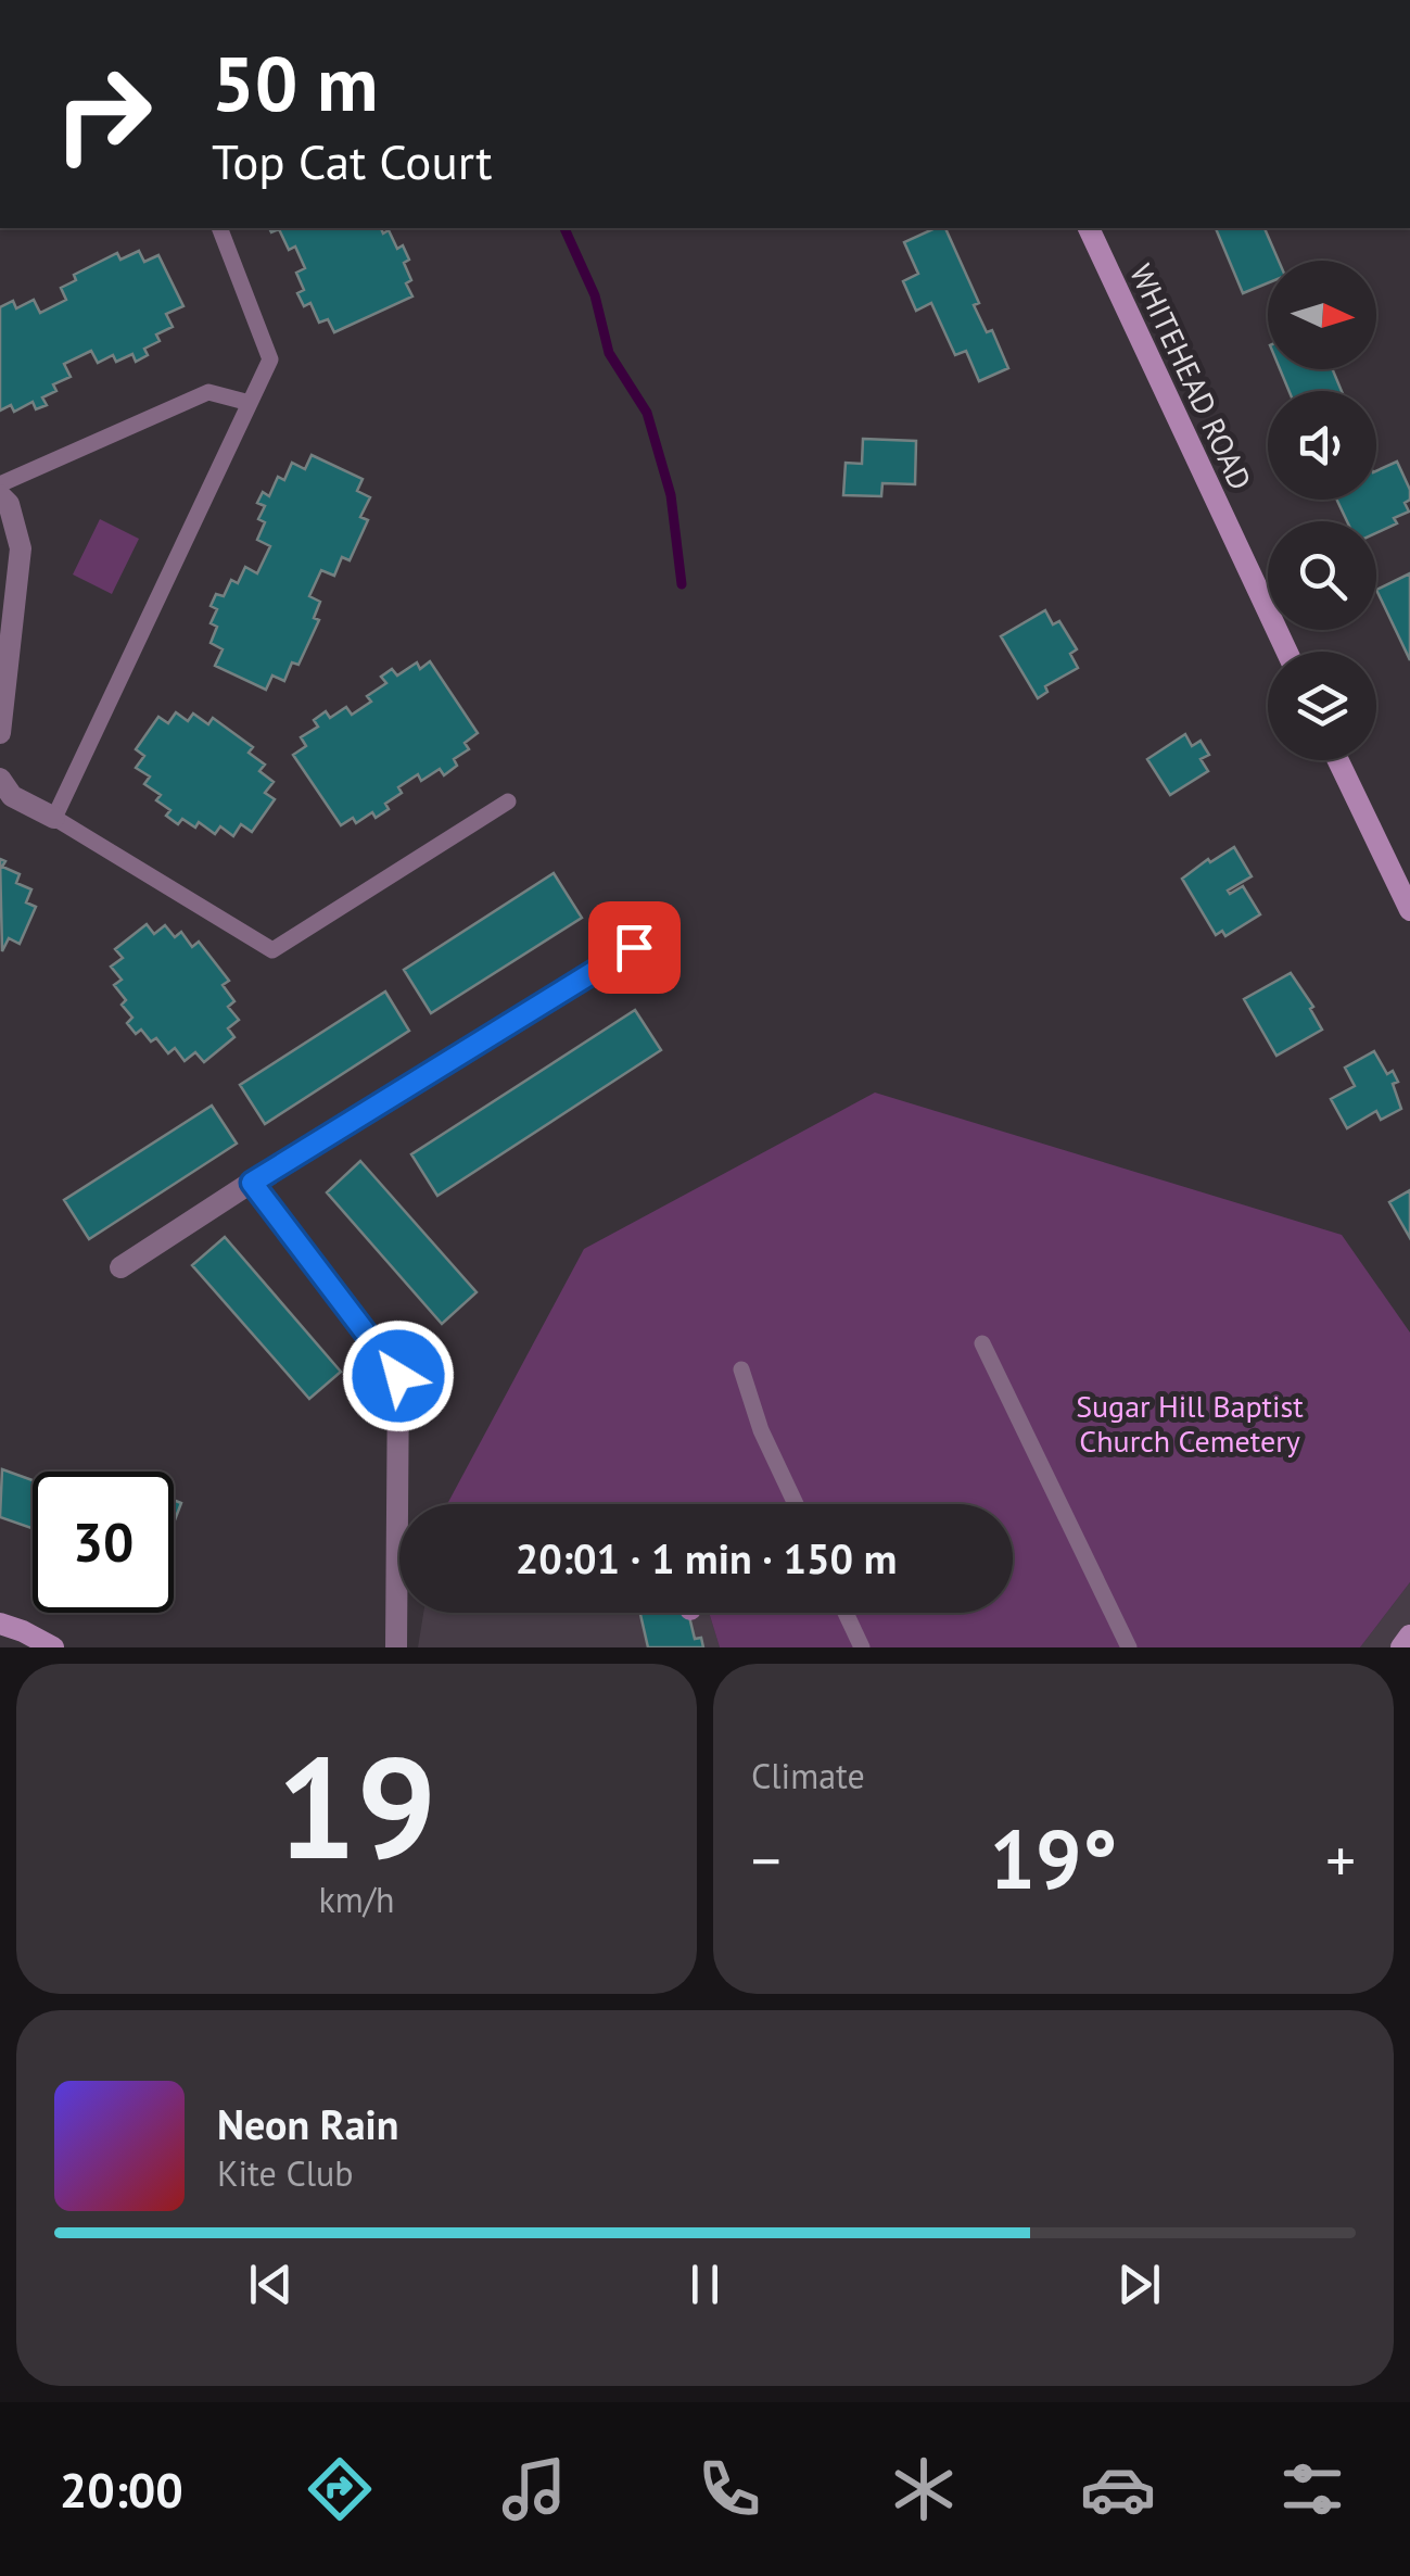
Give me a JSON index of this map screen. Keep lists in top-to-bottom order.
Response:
{
  "streets": {
    "street": ["WHITEHEAD ROAD"]
  },
  "parks": ["Sugar Hill Baptist Church Cemetery"],
  "north": "right",
  "page": {
    "turn": ["50 m", "Top Cat Court"],
    "limit": "30",
    "trip": "20:01 · 1 min · 150 m",
    "tile": [
      ["19", "km/h"],
      "Climate"
    ],
    "heat": ["−", "19°", "+"],
    "song": ["Neon Rain", "Kite Club"],
    "tabs": "20:00"
  }
}
